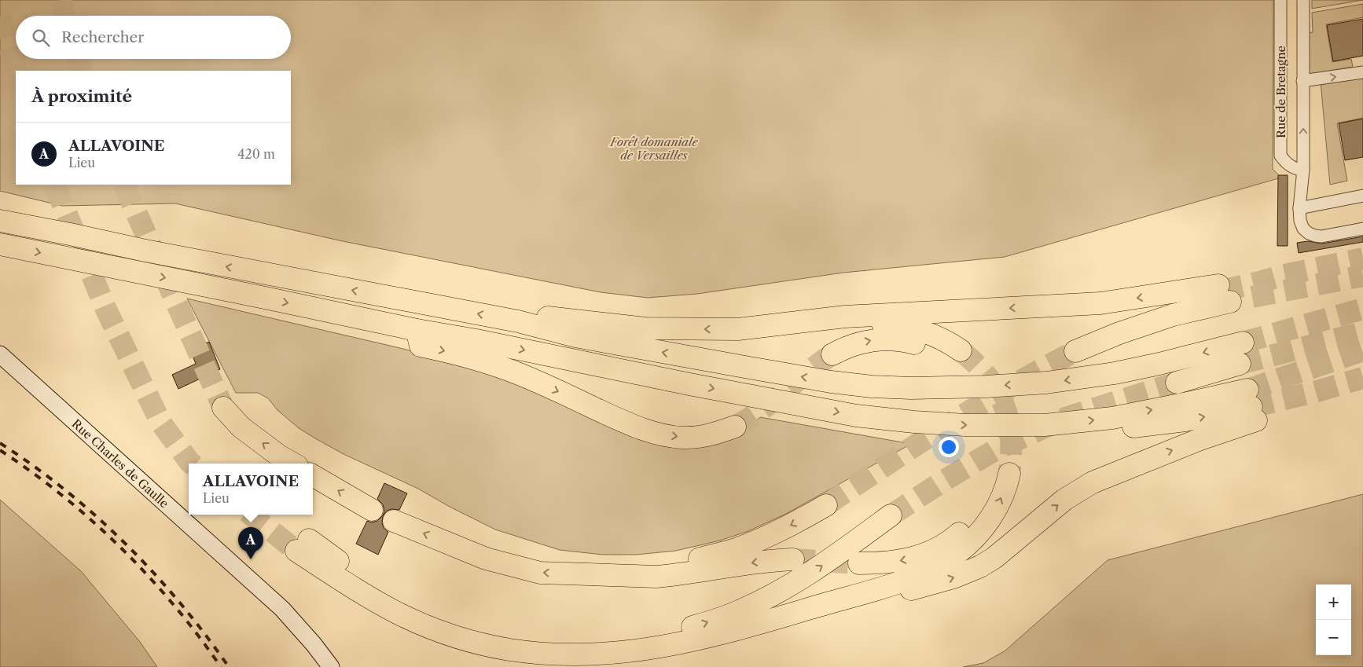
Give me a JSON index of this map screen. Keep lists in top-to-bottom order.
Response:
{
  "streets": {
    "main road": ["Rue Charles de Gaulle"],
    "street": ["Rue de Bretagne"]
  },
  "parks": ["Forêt domaniale de Versailles"],
  "page": {
    "search": "Rechercher",
    "heading": "À proximité",
    "list": [
      {
        "mark": "A",
        "name": "ALLAVOINE",
        "note": "Lieu",
        "value": "420 m"
      }
    ],
    "popup": ["ALLAVOINE", "Lieu"],
    "pins": "A",
    "map_buttons": ["+", "−"]
  }
}
